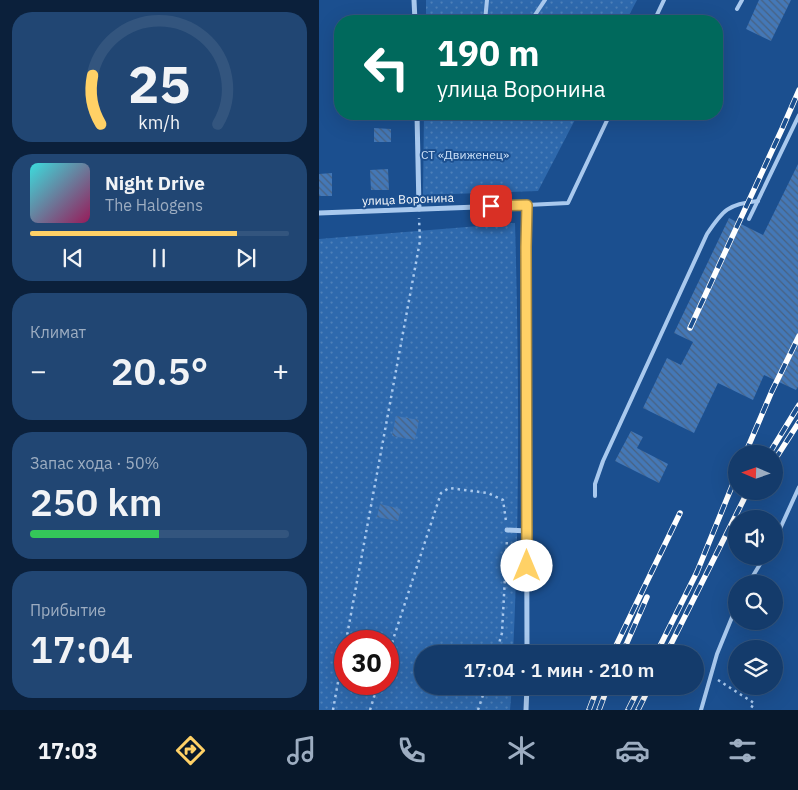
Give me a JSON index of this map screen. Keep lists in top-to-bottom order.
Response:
{
  "streets": {
    "street": ["улица Воронина"]
  },
  "parks": ["СТ «Движенец»"],
  "north": "left",
  "page": {
    "turn": ["190 m", "улица Воронина"],
    "song": ["Night Drive", "The Halogens"],
    "tile": [
      "Климат",
      ["Запас хода · 50%", "250 km"],
      ["Прибытие", "17:04"]
    ],
    "heat": ["−", "20.5°", "+"],
    "limit": "30",
    "trip": "17:04 · 1 мин · 210 m",
    "tabs": "17:03",
    "gauge": ["25", "km/h"]
  }
}
